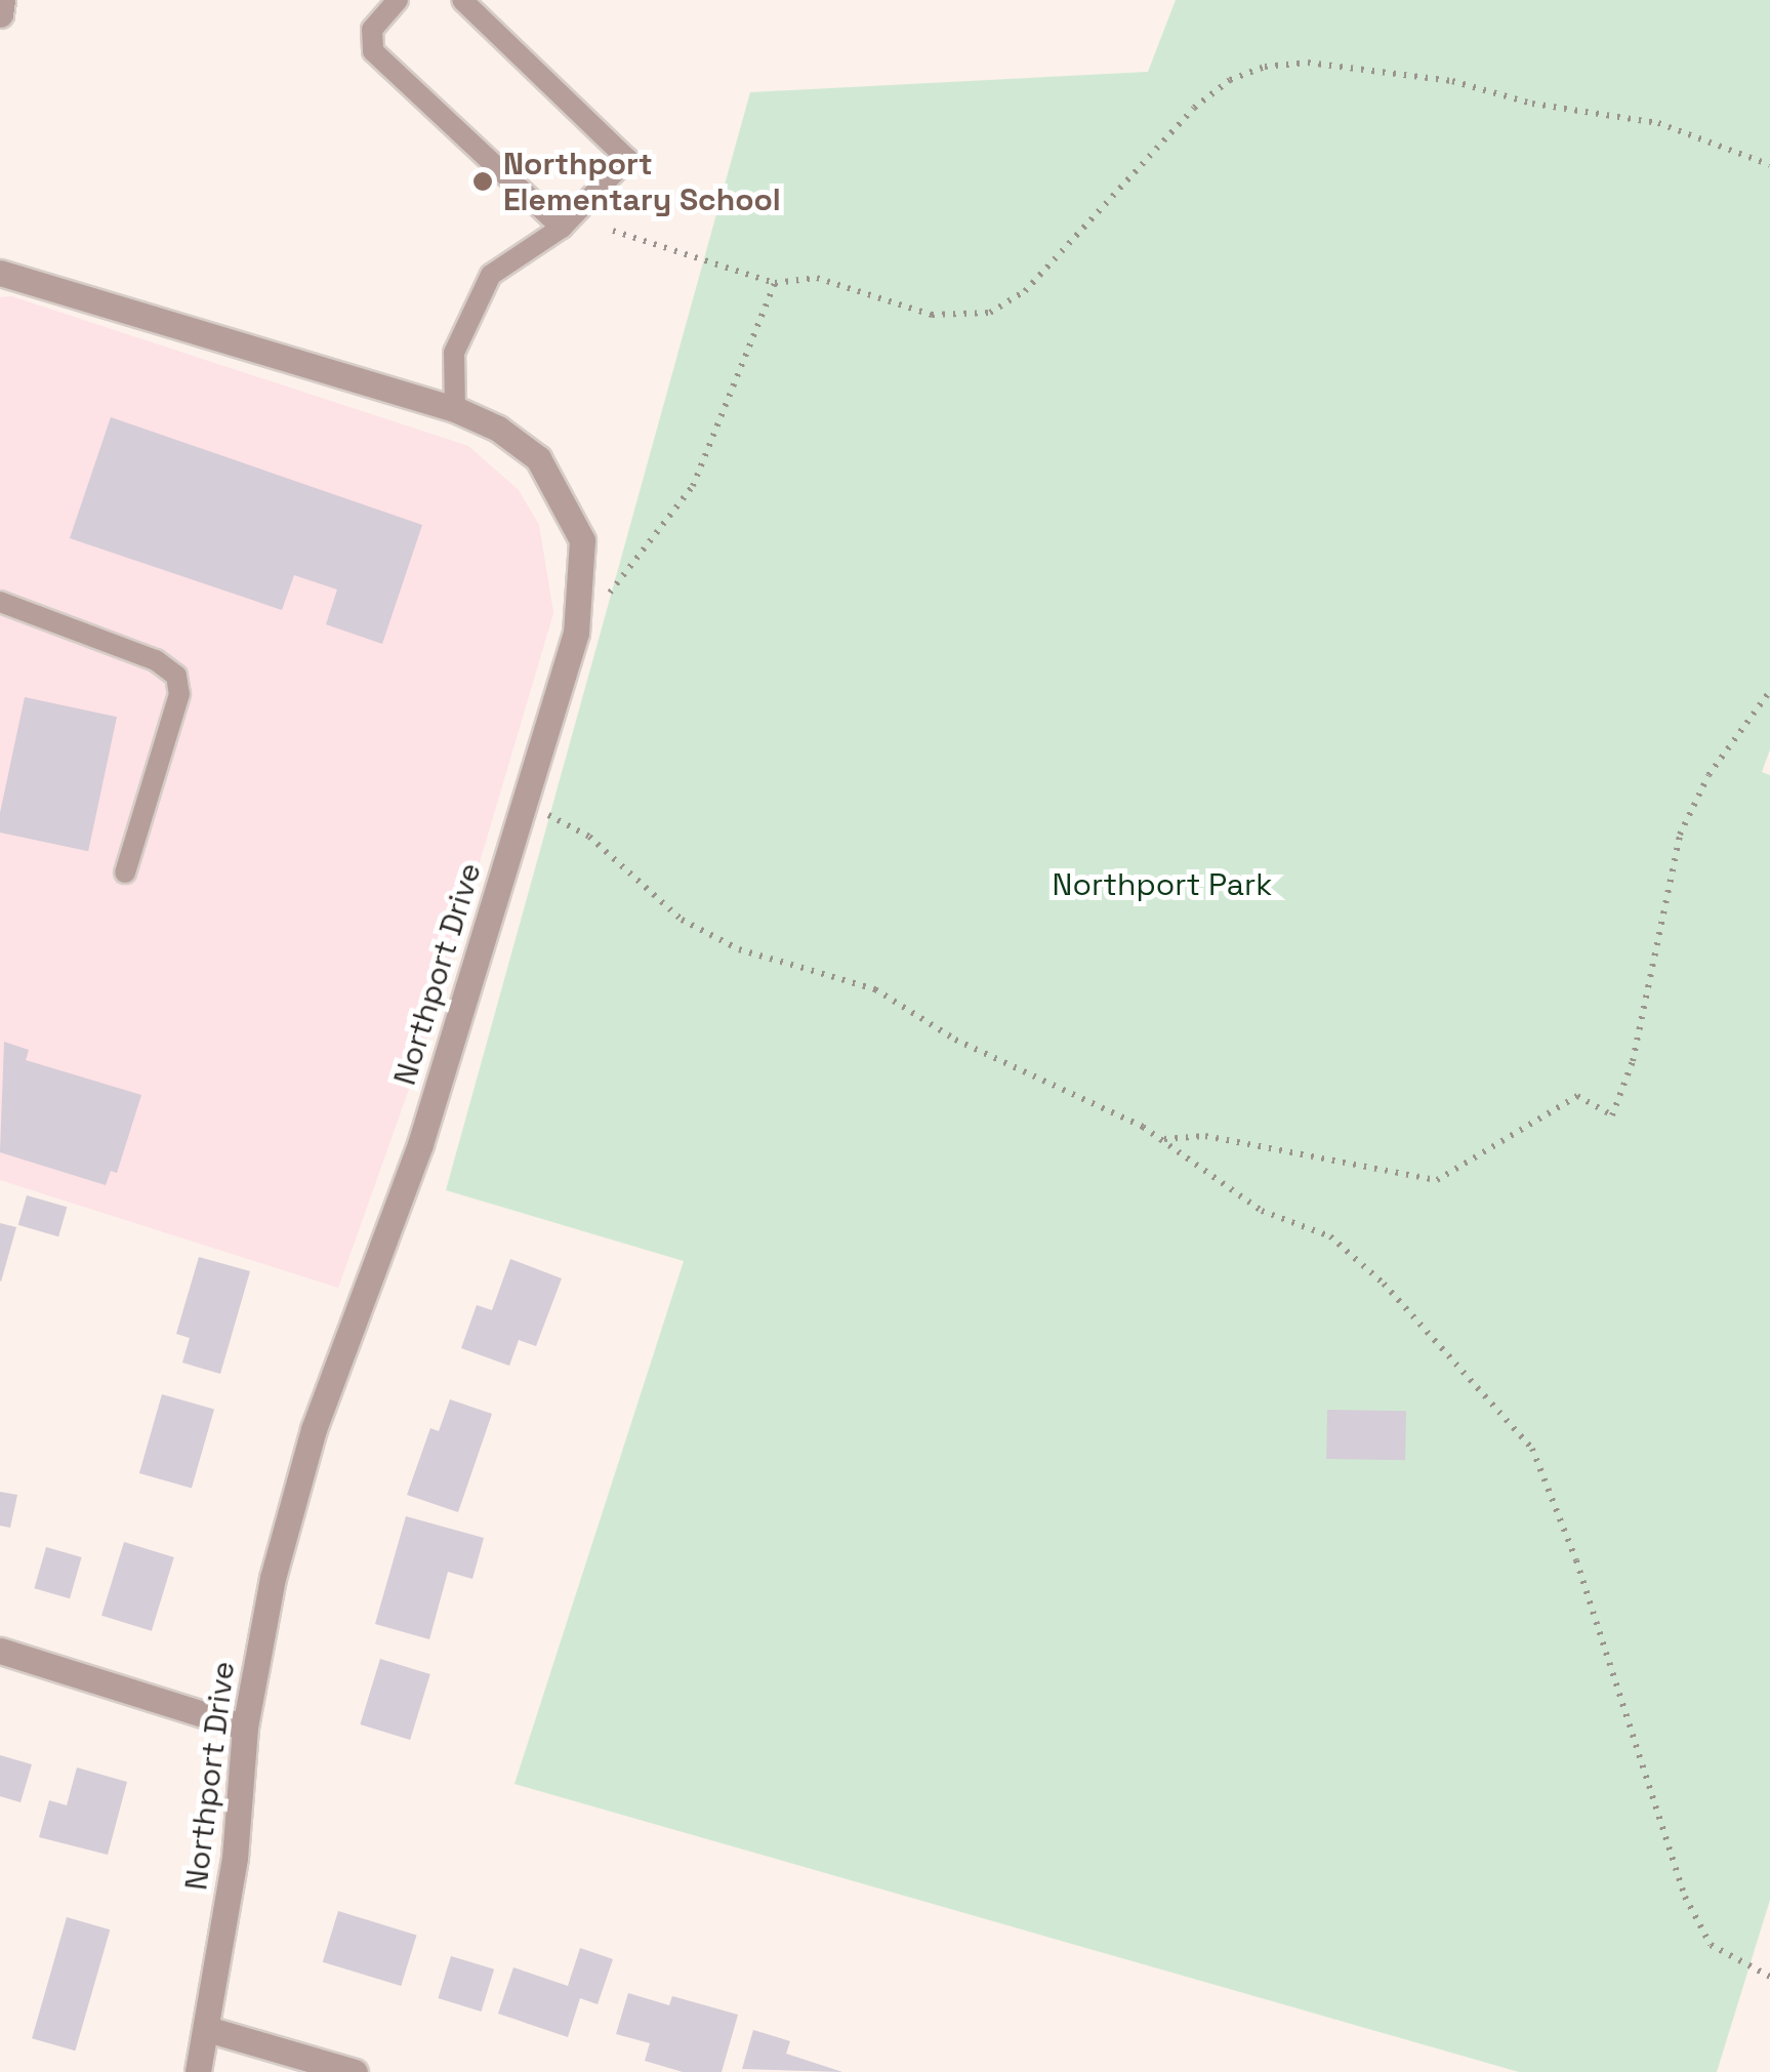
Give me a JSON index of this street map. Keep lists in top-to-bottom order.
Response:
{
  "streets": {
    "street": ["Northport Drive"]
  },
  "parks": ["Northport Park"],
  "places": ["Northport Elementary School"]
}
